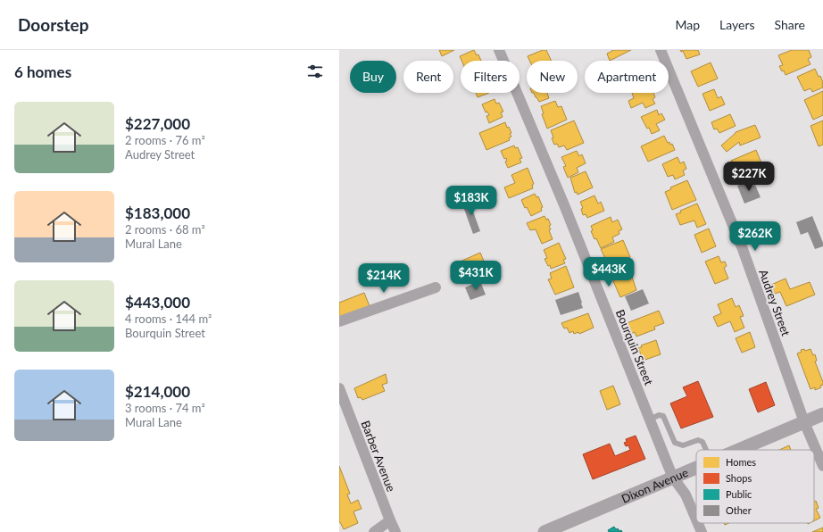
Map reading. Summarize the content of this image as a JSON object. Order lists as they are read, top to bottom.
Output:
{
  "streets": {
    "street": [
      "Audrey Street",
      "Bourquin Street",
      "Barber Avenue",
      "Dixon Avenue"
    ]
  },
  "crossings": [
    ["Audrey Street", "Dixon Avenue"],
    ["Bourquin Street", "Dixon Avenue"]
  ],
  "legend": [
    "Homes",
    "Shops",
    "Public",
    "Other"
  ],
  "page": {
    "header": "Doorstep",
    "nav": ["Map", "Layers", "Share"],
    "heading": "6 homes",
    "chip": [
      "Buy",
      "Rent",
      "Filters",
      "New",
      "Apartment"
    ],
    "list": [
      {
        "name": "$227,000",
        "note": "2 rooms · 76 m² · Audrey Street"
      },
      {
        "name": "$183,000",
        "note": "2 rooms · 68 m² · Mural Lane"
      },
      {
        "name": "$443,000",
        "note": "4 rooms · 144 m² · Bourquin Street"
      },
      {
        "name": "$214,000",
        "note": "3 rooms · 74 m² · Mural Lane"
      }
    ],
    "price": [
      "$227K",
      "$183K",
      "$262K",
      "$443K",
      "$431K",
      "$214K"
    ]
  }
}
